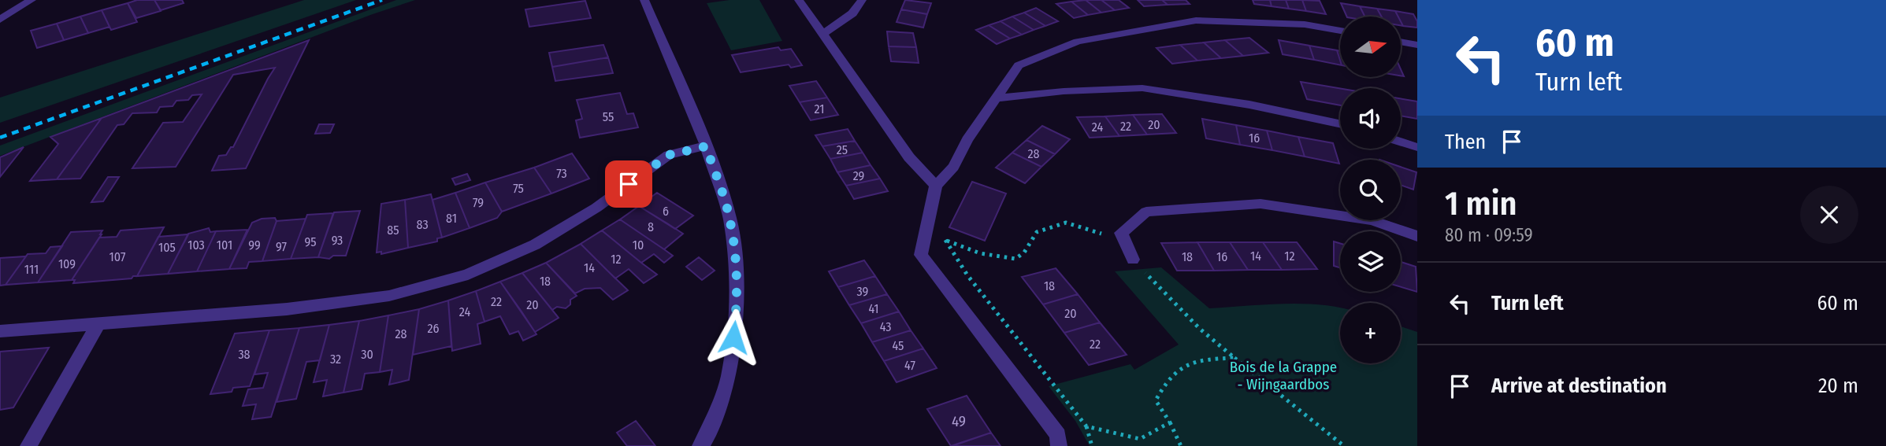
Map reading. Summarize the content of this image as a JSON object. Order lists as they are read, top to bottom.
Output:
{
  "parks": ["Bois de la Grappe - Wijngaardbos"],
  "house_numbers": [
    "21",
    "55",
    "20",
    "22",
    "24",
    "16",
    "25",
    "28",
    "73",
    "29",
    "75",
    "79",
    "6",
    "81",
    "83",
    "8",
    "85",
    "93",
    "95",
    "103",
    "101",
    "99",
    "10",
    "97",
    "105",
    "14",
    "12",
    "107",
    "18",
    "16",
    "12",
    "109",
    "14",
    "111",
    "18",
    "18",
    "39",
    "22",
    "20",
    "41",
    "24",
    "20",
    "43",
    "26",
    "28",
    "22",
    "45",
    "38",
    "30",
    "32",
    "47",
    "49"
  ],
  "north": "right",
  "page": {
    "turn": ["60 m", "Turn left"],
    "map_buttons": "+",
    "then": "Then",
    "heading": ["1 min", "80 m · 09:59"],
    "list": [
      {
        "name": "Turn left",
        "value": "60 m"
      },
      {
        "name": "Arrive at destination",
        "value": "20 m"
      }
    ]
  }
}
